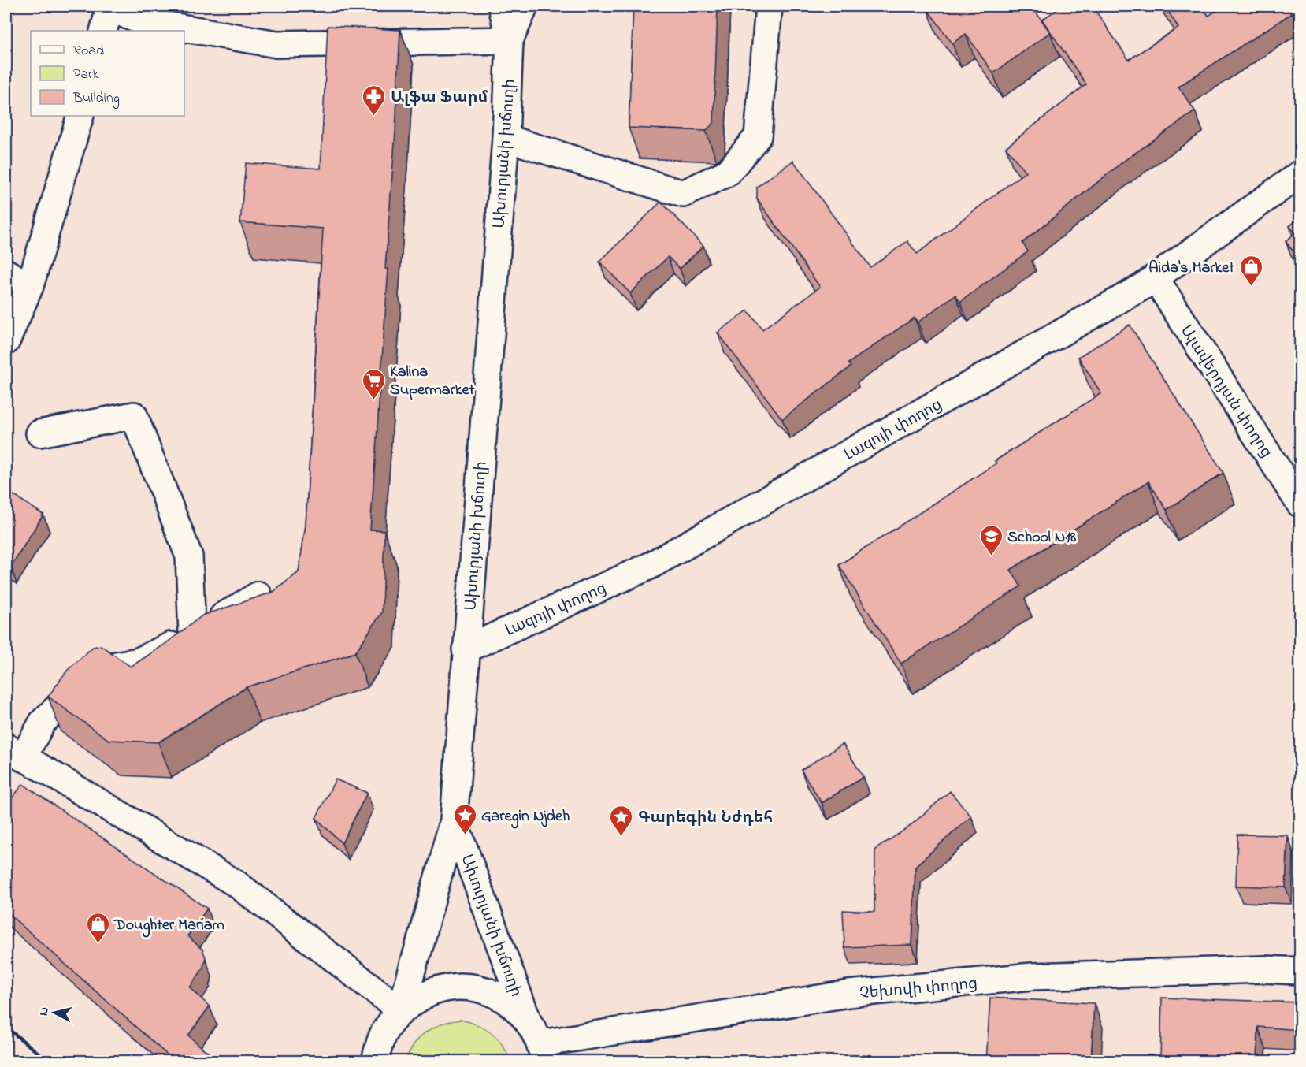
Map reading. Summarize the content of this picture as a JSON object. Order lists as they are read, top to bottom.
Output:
{
  "streets": {
    "main road": [
      "Ախուրյանի խճուղի",
      "Ալավերդյան փողոց",
      "Լազոյի փողոց",
      "Չեխովի փողոց"
    ]
  },
  "crossings": [
    ["Ախուրյանի խճուղի", "Լազոյի փողոց"],
    ["Ալավերդյան փողոց", "Լազոյի փողոց"]
  ],
  "places": {
    "pharmacy": ["Ալֆա Ֆարմ"],
    "shop": ["Aida's Market", "Doughter Mariam"],
    "supermarket": ["Kalina Supermarket"],
    "school or university": ["School N18"],
    "place": ["Garegin Njdeh", "Գարեգին Նժդեհ"]
  },
  "legend": ["Road", "Park", "Building"],
  "north": "left"
}
